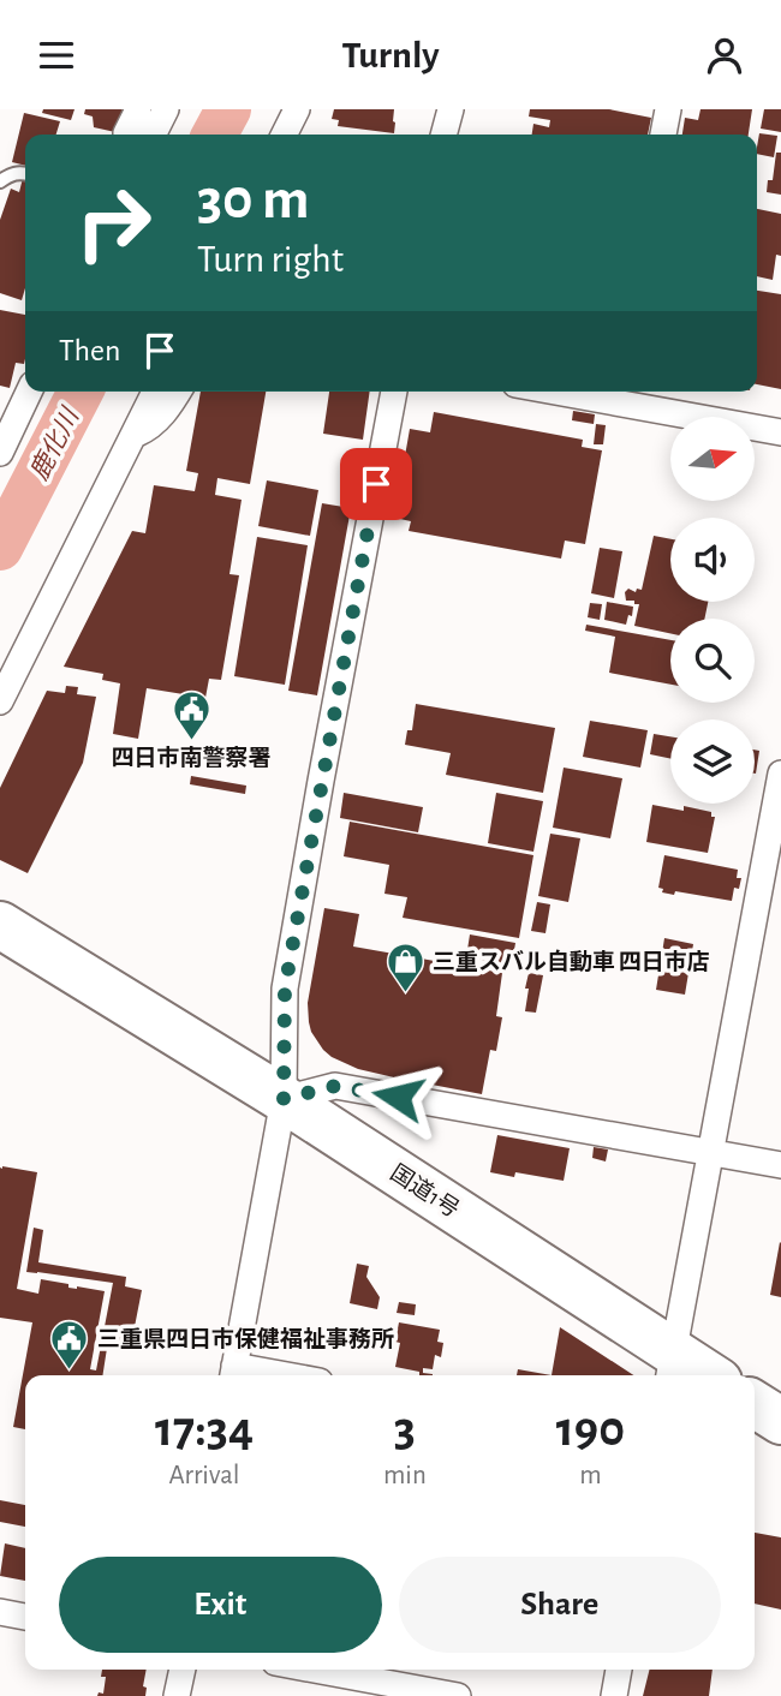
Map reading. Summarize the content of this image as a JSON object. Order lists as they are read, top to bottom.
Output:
{
  "streets": {
    "highway": ["国道1号"]
  },
  "water": ["鹿化川"],
  "places": {
    "public building": ["四日市南警察署", "三重県四日市保健福祉事務所"],
    "shop": ["三重スバル自動車 四日市店"]
  },
  "north": "right",
  "page": {
    "header": "Turnly",
    "turn": ["30 m", "Turn right"],
    "then": "Then",
    "eta": [
      "17:34",
      "Arrival",
      "3",
      "min",
      "190",
      "m"
    ],
    "buttons": ["Exit", "Share"]
  }
}
